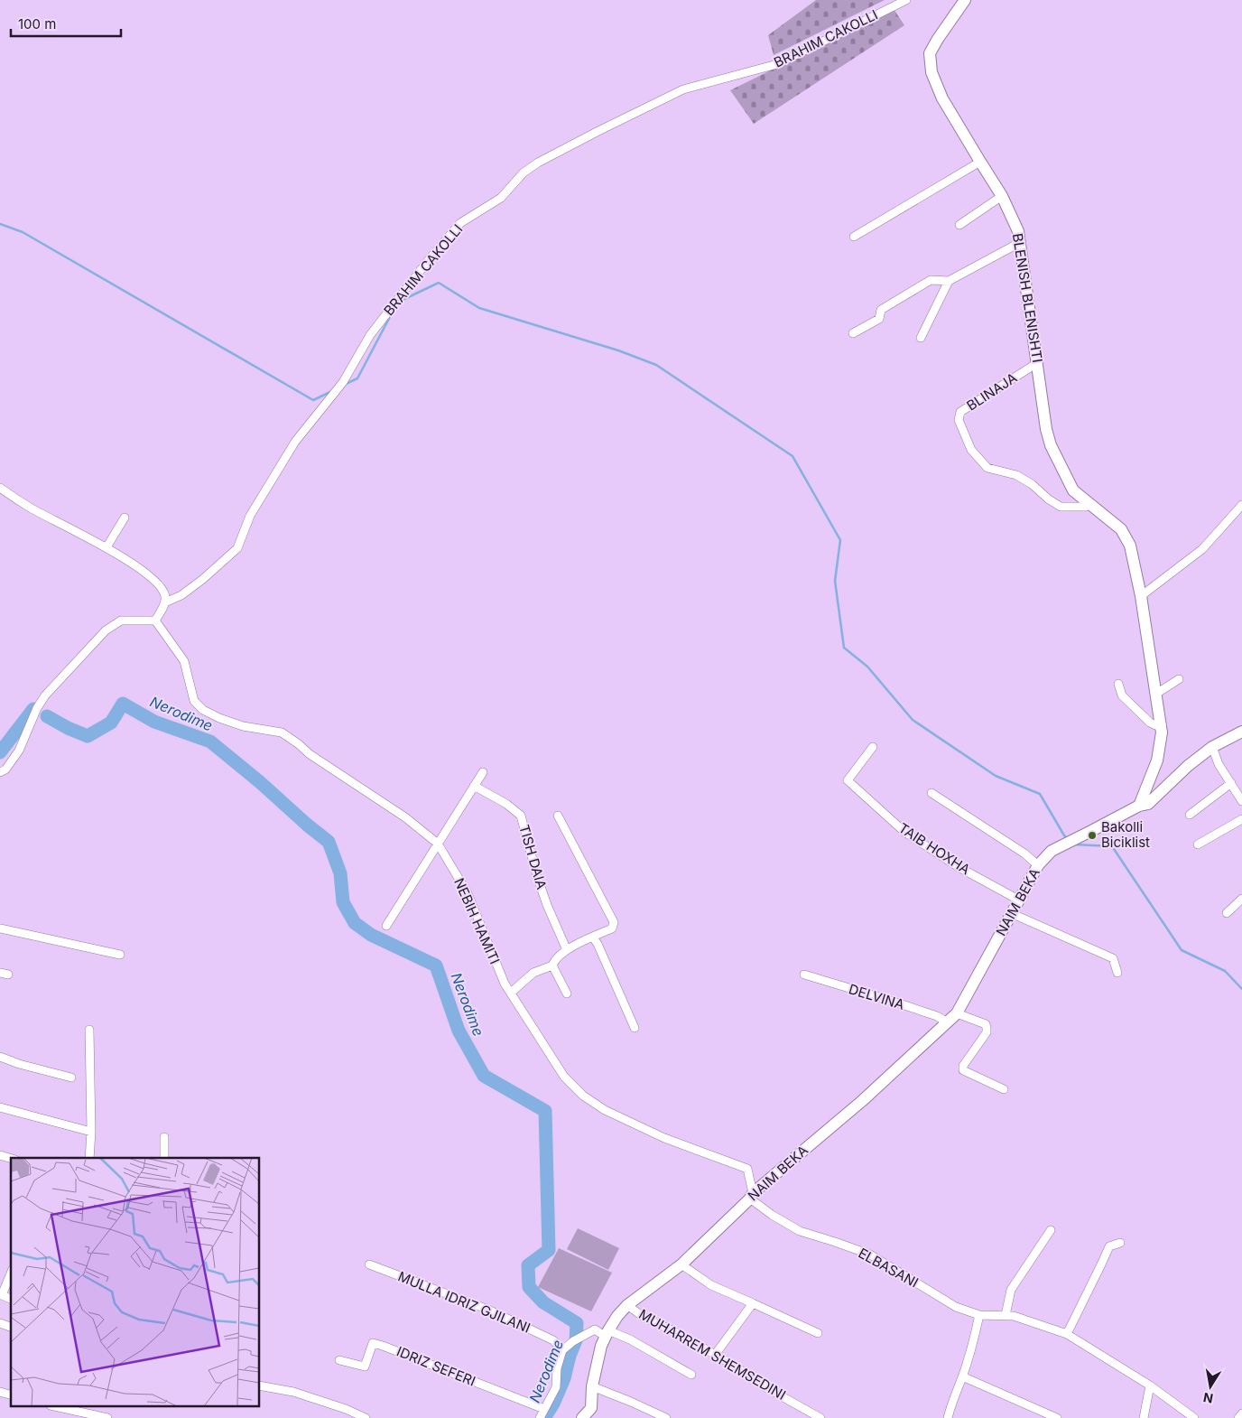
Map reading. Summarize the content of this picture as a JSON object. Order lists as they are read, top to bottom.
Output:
{
  "streets": {
    "street": [
      "BRAHIM CAKOLLI",
      "BLENISH BLENISHTI",
      "BLINAJA",
      "TAIB HOXHA",
      "TISH DAIA",
      "NAIM BEKA",
      "NEBIH HAMITI",
      "DELVINA",
      "ELBASANI",
      "MULLA IDRIZ GJILANI",
      "MUHARREM SHEMSEDINI",
      "IDRIZ SEFERI"
    ]
  },
  "crossings": [
    ["BLENISH BLENISHTI", "BLINAJA"],
    ["BLENISH BLENISHTI", "NAIM BEKA"],
    ["TAIB HOXHA", "NAIM BEKA"],
    ["NAIM BEKA", "NEBIH HAMITI"],
    ["NAIM BEKA", "DELVINA"],
    ["NAIM BEKA", "ELBASANI"],
    ["NAIM BEKA", "MUHARREM SHEMSEDINI"],
    ["NEBIH HAMITI", "ELBASANI"]
  ],
  "water": ["Nerodime"],
  "places": ["Bakolli Biciklist"],
  "scale_bar": "100 m",
  "north": "bottom"
}
